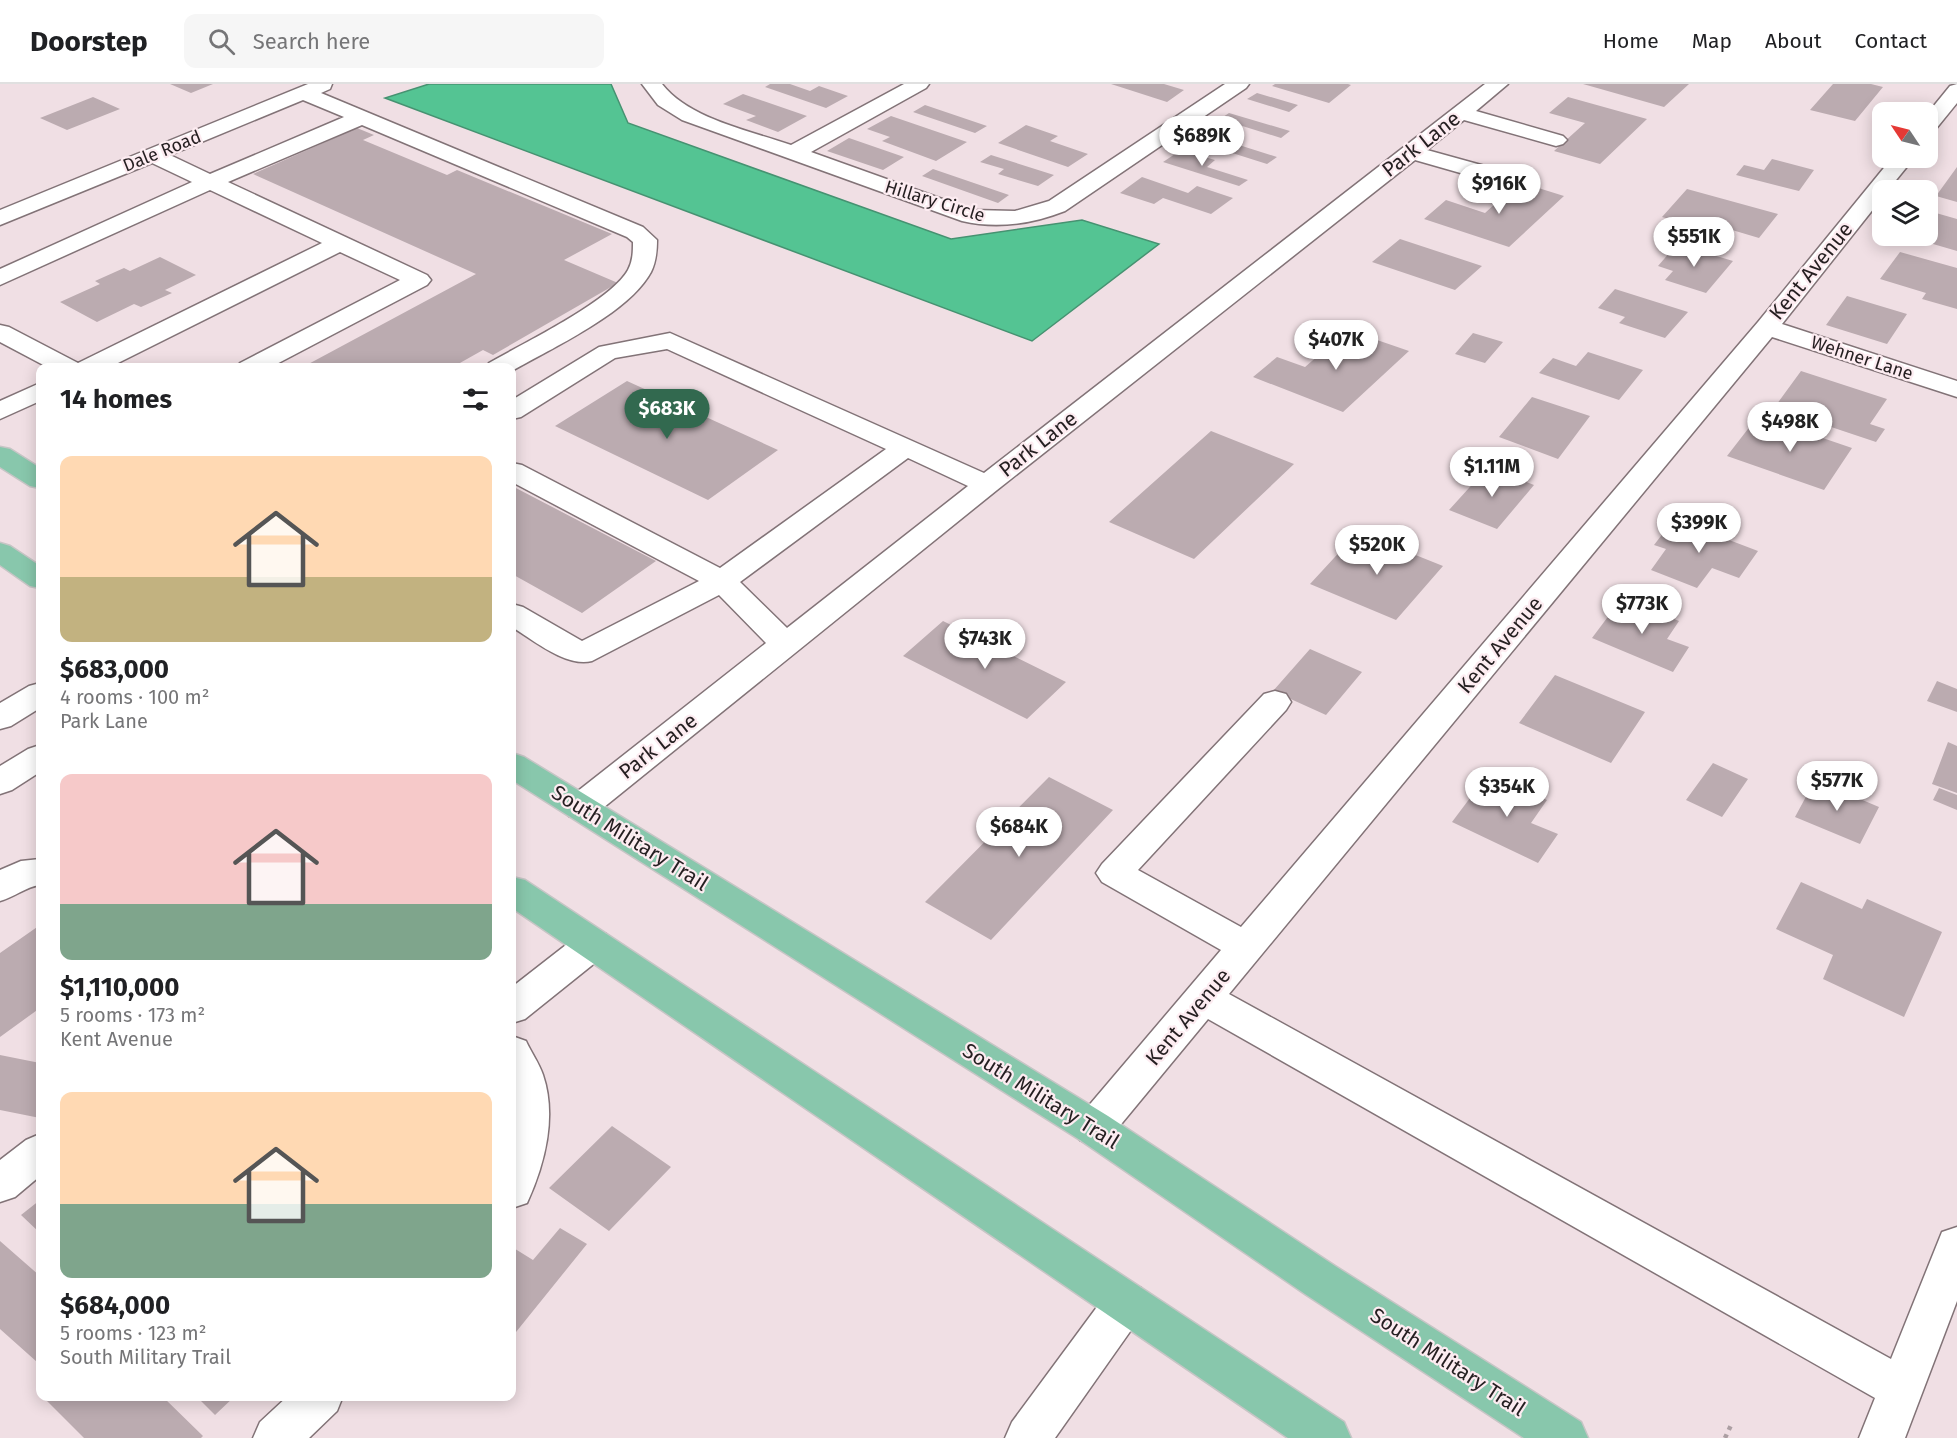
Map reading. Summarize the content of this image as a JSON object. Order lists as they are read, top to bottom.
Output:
{
  "streets": {
    "main road": ["South Military Trail"],
    "street": [
      "Park Lane",
      "Dale Road",
      "Hillary Circle",
      "Kent Avenue",
      "Wehner Lane"
    ]
  },
  "crossings": [
    ["Park Lane", "South Military Trail"],
    ["Kent Avenue", "Wehner Lane"],
    ["Kent Avenue", "South Military Trail"]
  ],
  "north": "top left",
  "page": {
    "header": "Doorstep",
    "search": "Search here",
    "nav": [
      "Home",
      "Map",
      "About",
      "Contact"
    ],
    "price": [
      "$689K",
      "$916K",
      "$551K",
      "$407K",
      "$683K",
      "$498K",
      "$1.11M",
      "$399K",
      "$520K",
      "$773K",
      "$743K",
      "$577K",
      "$354K",
      "$684K"
    ],
    "heading": "14 homes",
    "list": [
      {
        "name": "$683,000",
        "note": "4 rooms · 100 m² · Park Lane"
      },
      {
        "name": "$1,110,000",
        "note": "5 rooms · 173 m² · Kent Avenue"
      },
      {
        "name": "$684,000",
        "note": "5 rooms · 123 m² · South Military Trail"
      }
    ]
  }
}
